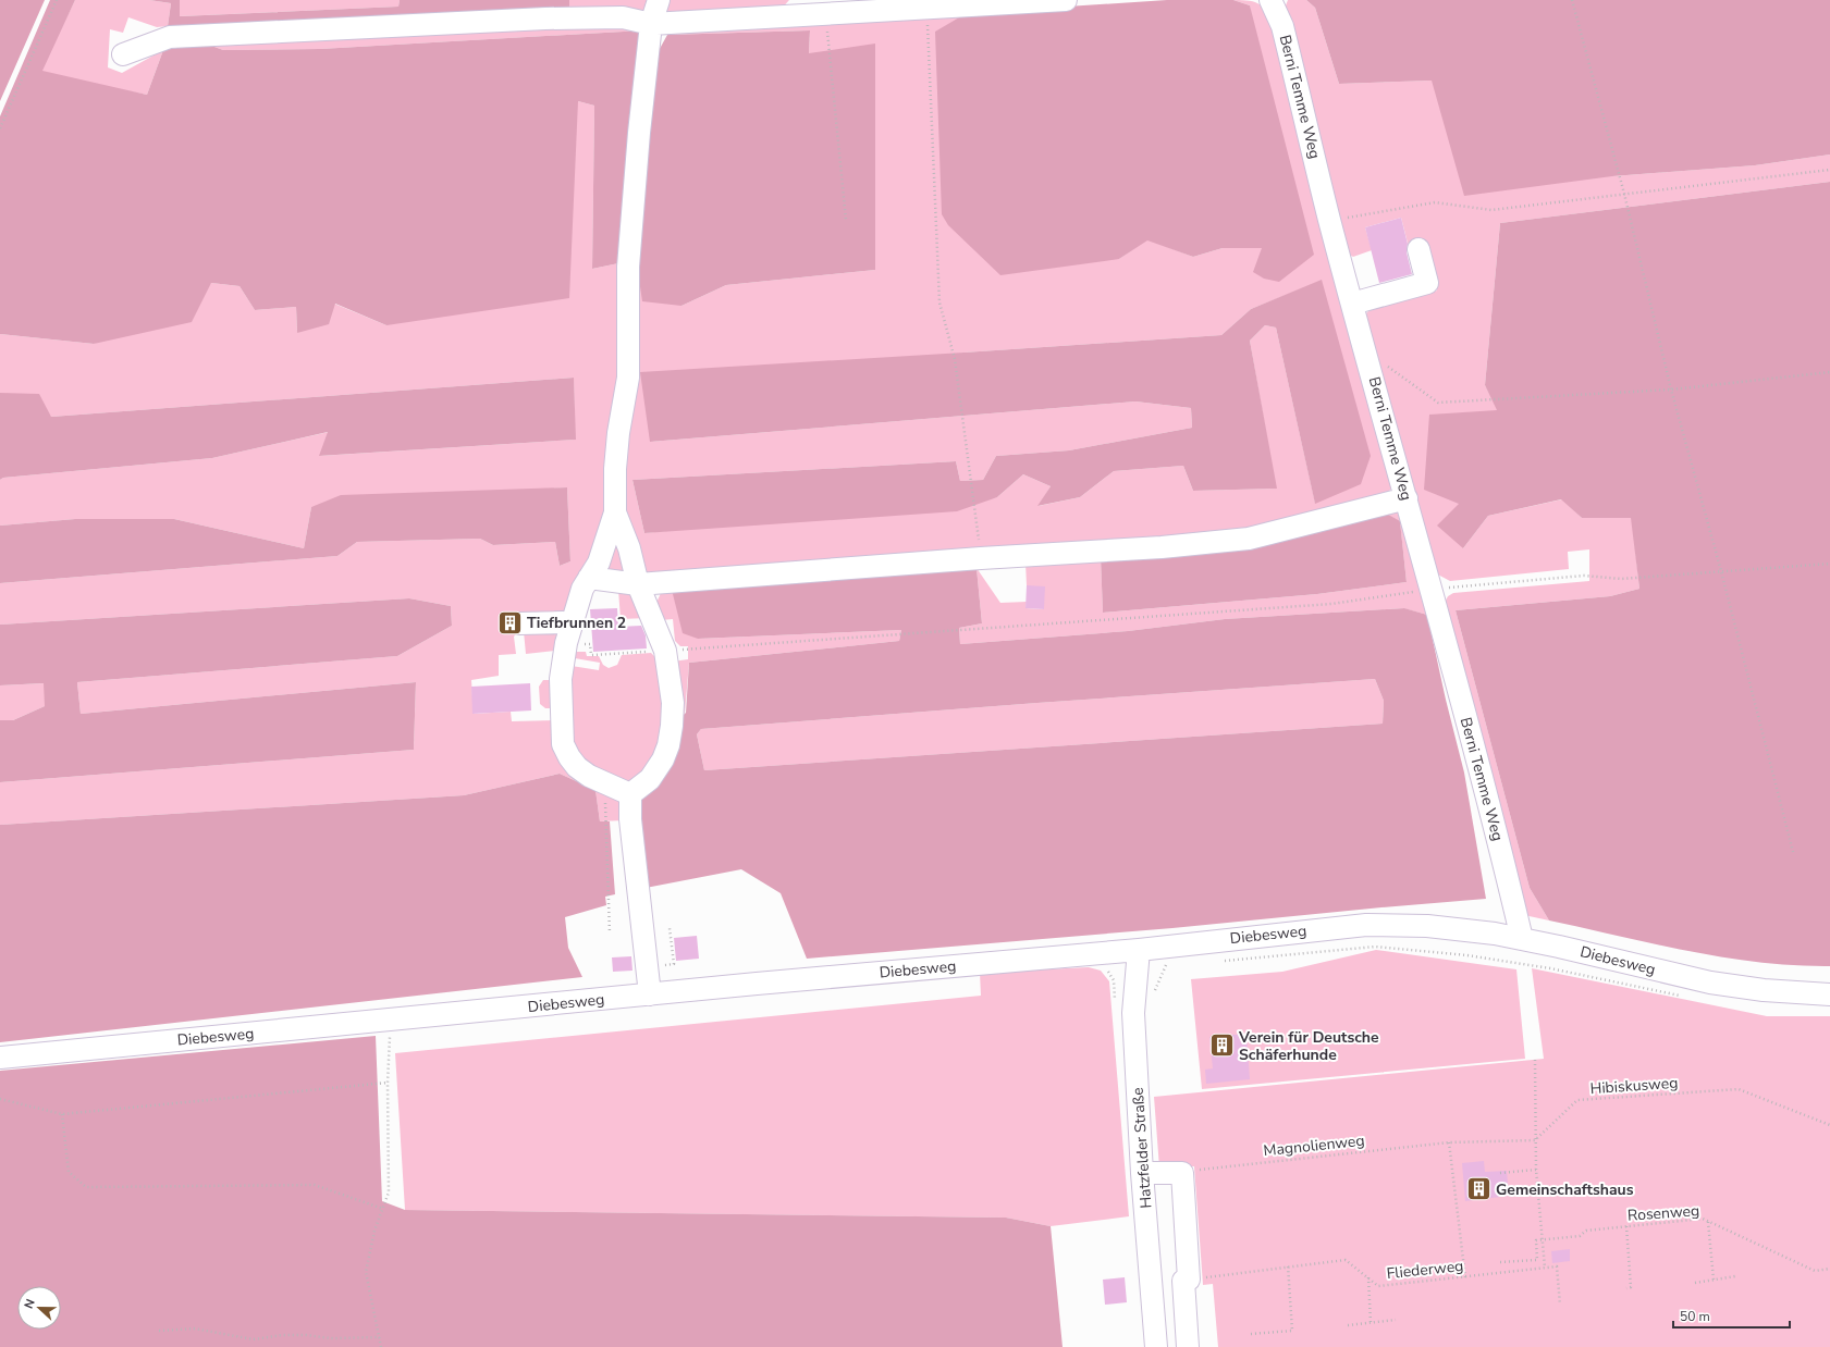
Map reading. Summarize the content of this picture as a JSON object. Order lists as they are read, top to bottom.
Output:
{
  "streets": {
    "street": ["Berni Temme Weg", "Diebesweg", "Hatzfelder Straße"],
    "path": [
      "Hibiskusweg",
      "Magnolienweg",
      "Rosenweg",
      "Fliederweg"
    ]
  },
  "crossings": [
    ["Berni Temme Weg", "Diebesweg"],
    ["Diebesweg", "Hatzfelder Straße"]
  ],
  "places": {
    "building": ["Tiefbrunnen 2", "Verein für Deutsche Schäferhunde", "Gemeinschaftshaus"]
  },
  "scale_bar": "50 m",
  "north": "left"
}
